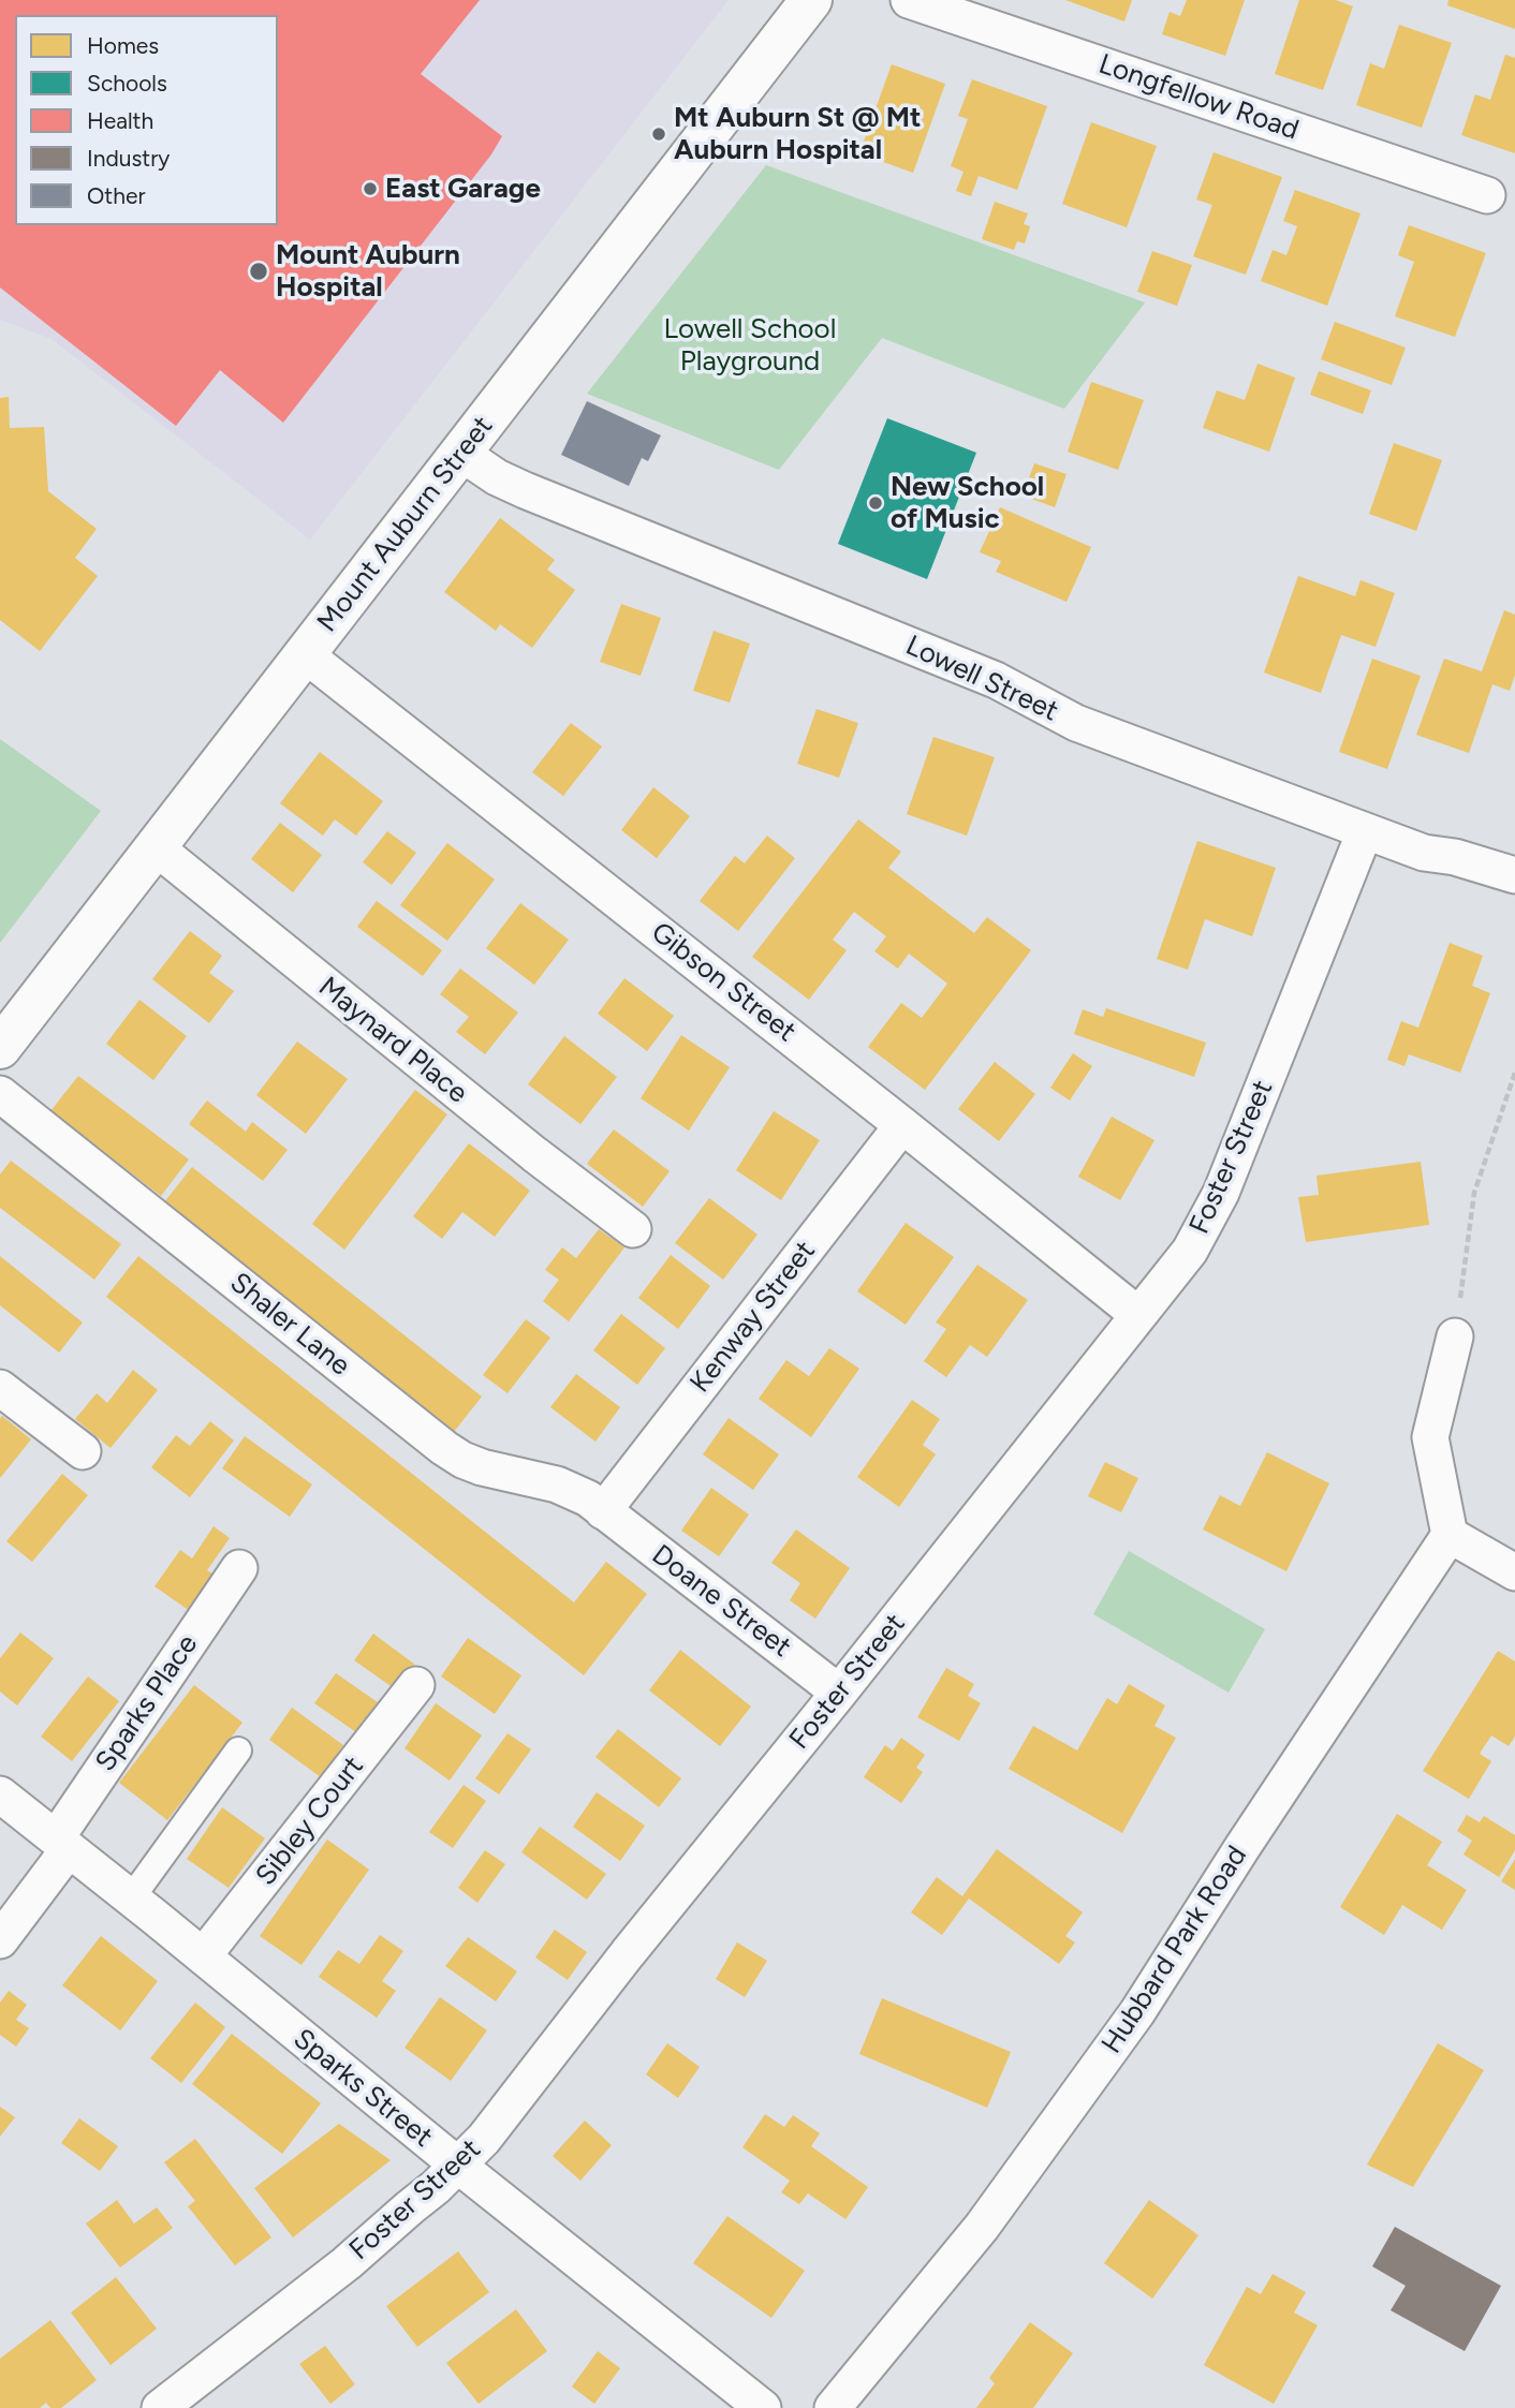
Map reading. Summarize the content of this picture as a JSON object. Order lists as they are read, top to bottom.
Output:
{
  "streets": {
    "main road": ["Mount Auburn Street"],
    "street": [
      "Longfellow Road",
      "Lowell Street",
      "Gibson Street",
      "Maynard Place",
      "Foster Street",
      "Kenway Street",
      "Shaler Lane",
      "Doane Street",
      "Sparks Place",
      "Sibley Court",
      "Hubbard Park Road",
      "Sparks Street"
    ]
  },
  "crossings": [
    ["Mount Auburn Street", "Lowell Street"],
    ["Mount Auburn Street", "Gibson Street"],
    ["Mount Auburn Street", "Maynard Place"],
    ["Lowell Street", "Foster Street"],
    ["Gibson Street", "Foster Street"],
    ["Gibson Street", "Kenway Street"],
    ["Foster Street", "Doane Street"],
    ["Foster Street", "Sparks Street"],
    ["Kenway Street", "Shaler Lane"],
    ["Kenway Street", "Doane Street"],
    ["Shaler Lane", "Doane Street"],
    ["Sparks Place", "Sparks Street"],
    ["Sibley Court", "Sparks Street"]
  ],
  "parks": ["Lowell School Playground"],
  "places": [
    "Mt Auburn St @ Mt Auburn Hospital",
    "East Garage",
    "Mount Auburn Hospital",
    "New School of Music"
  ],
  "legend": [
    "Homes",
    "Schools",
    "Health",
    "Industry",
    "Other"
  ]
}
